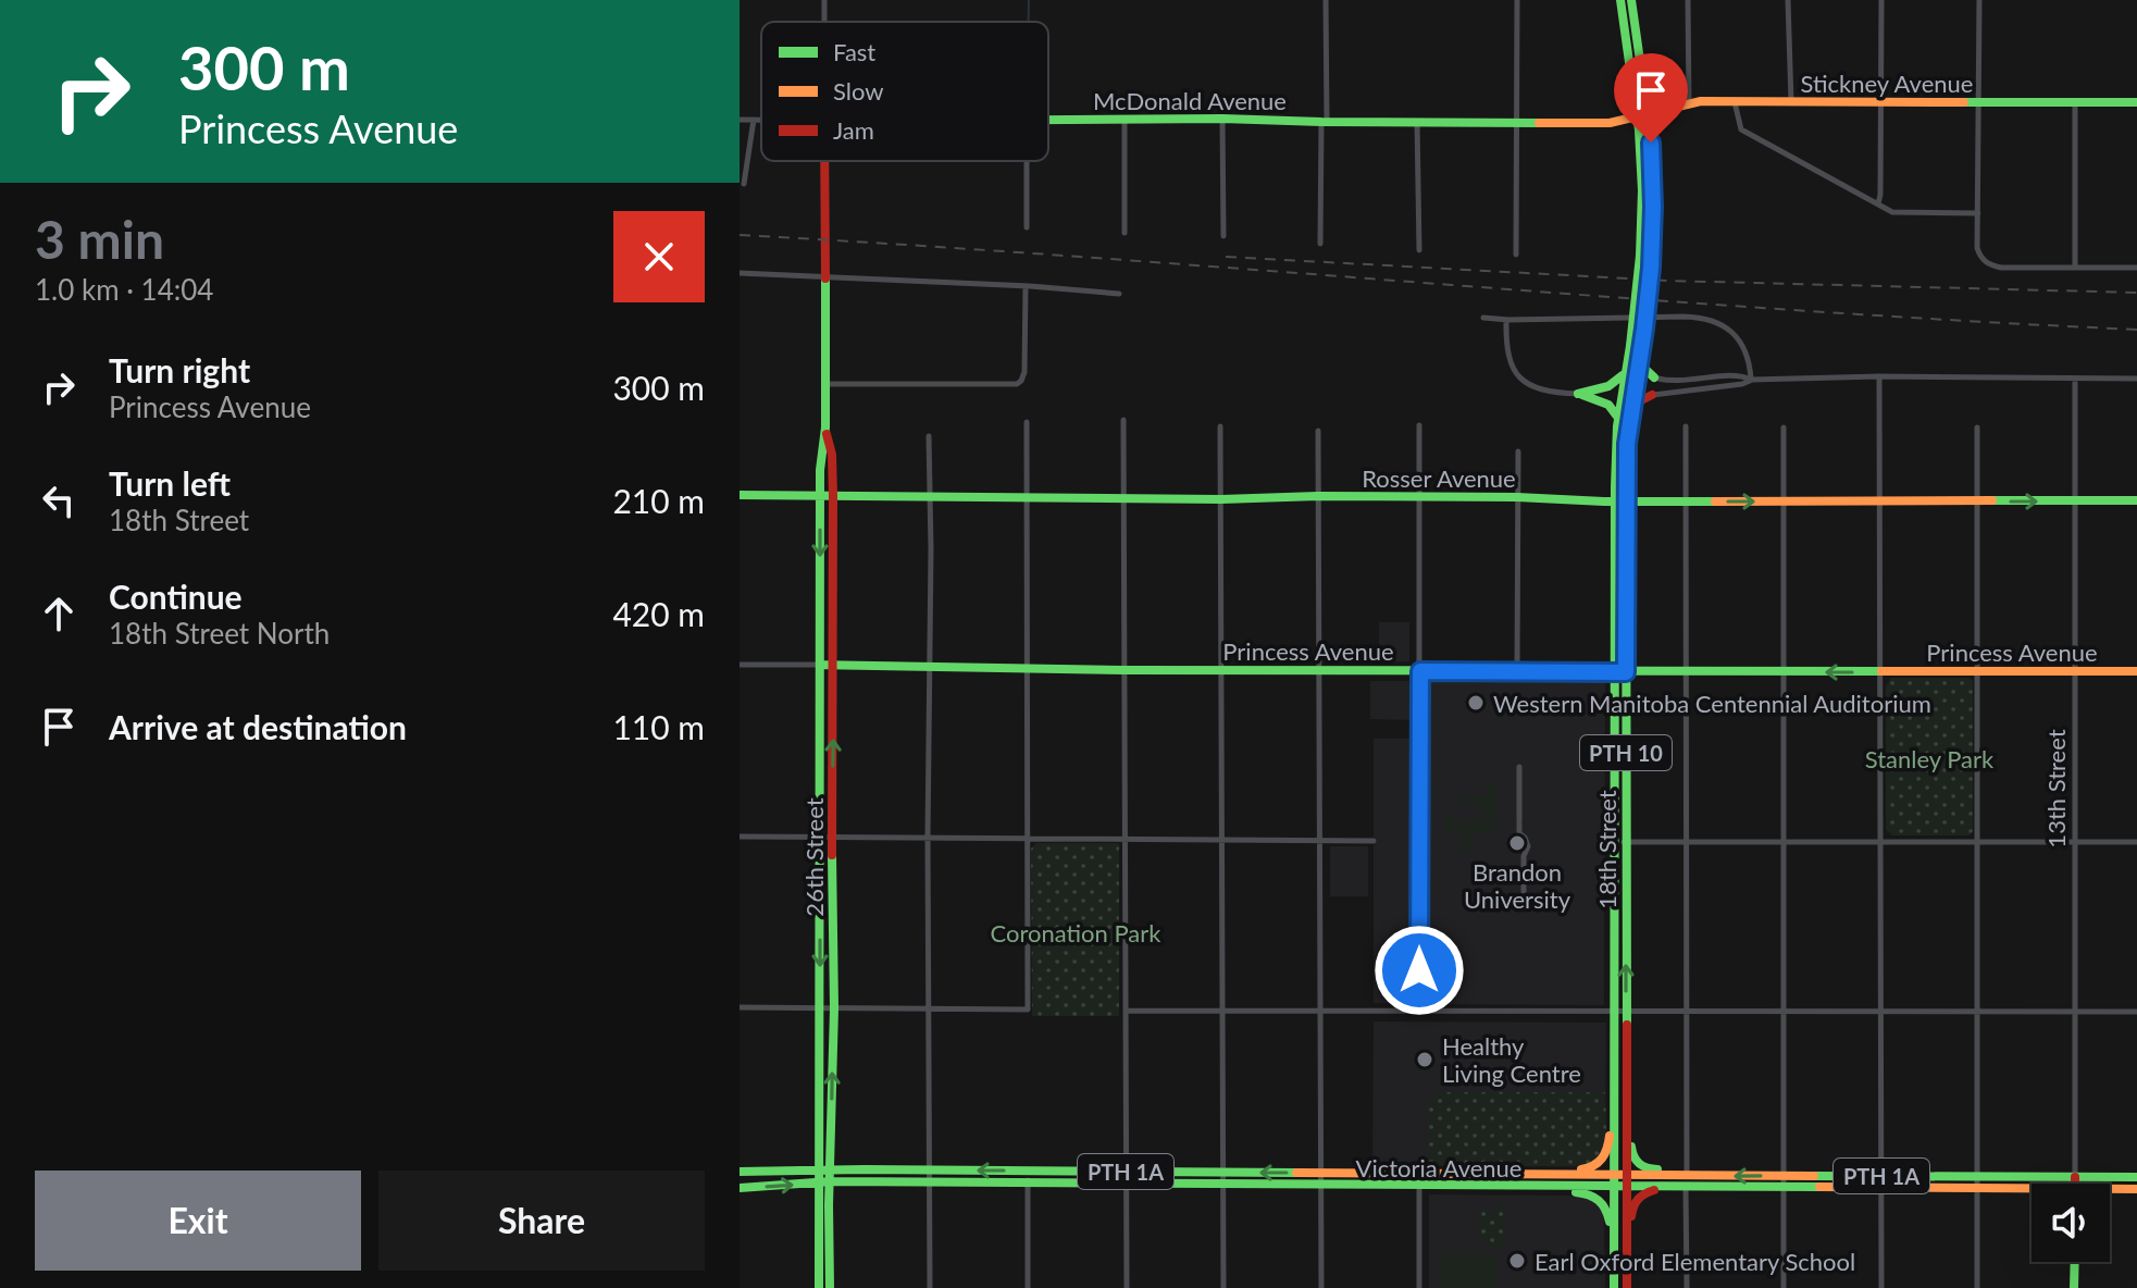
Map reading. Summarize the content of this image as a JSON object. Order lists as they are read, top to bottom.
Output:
{
  "streets": {
    "main road": [
      "Stickney Avenue",
      "McDonald Avenue",
      "Rosser Avenue",
      "Princess Avenue",
      "PTH 10",
      "13th Street",
      "18th Street",
      "26th Street",
      "Victoria Avenue",
      "PTH 1A"
    ]
  },
  "crossings": [
    ["Stickney Avenue", "McDonald Avenue"],
    ["Stickney Avenue", "PTH 10"],
    ["Stickney Avenue", "18th Street"],
    ["McDonald Avenue", "PTH 10"],
    ["McDonald Avenue", "18th Street"],
    ["Rosser Avenue", "13th Street"],
    ["Rosser Avenue", "18th Street"],
    ["Rosser Avenue", "26th Street"],
    ["Princess Avenue", "13th Street"],
    ["Princess Avenue", "18th Street"],
    ["Princess Avenue", "26th Street"],
    ["PTH 10", "18th Street"],
    ["13th Street", "PTH 1A"],
    ["18th Street", "Victoria Avenue"],
    ["26th Street", "Victoria Avenue"],
    ["Victoria Avenue", "PTH 1A"]
  ],
  "parks": ["Stanley Park", "Coronation Park"],
  "places": [
    "Western Manitoba Centennial Auditorium",
    "Brandon University",
    "Healthy Living Centre",
    "Earl Oxford Elementary School"
  ],
  "legend": ["Fast", "Slow", "Jam"],
  "page": {
    "turn": ["300 m", "Princess Avenue"],
    "heading": ["3 min", "1.0 km · 14:04"],
    "list": [
      {
        "name": "Turn right",
        "note": "Princess Avenue",
        "value": "300 m"
      },
      {
        "name": "Turn left",
        "note": "18th Street",
        "value": "210 m"
      },
      {
        "name": "Continue",
        "note": "18th Street North",
        "value": "420 m"
      },
      {
        "name": "Arrive at destination",
        "value": "110 m"
      }
    ],
    "buttons": ["Exit", "Share"]
  }
}
